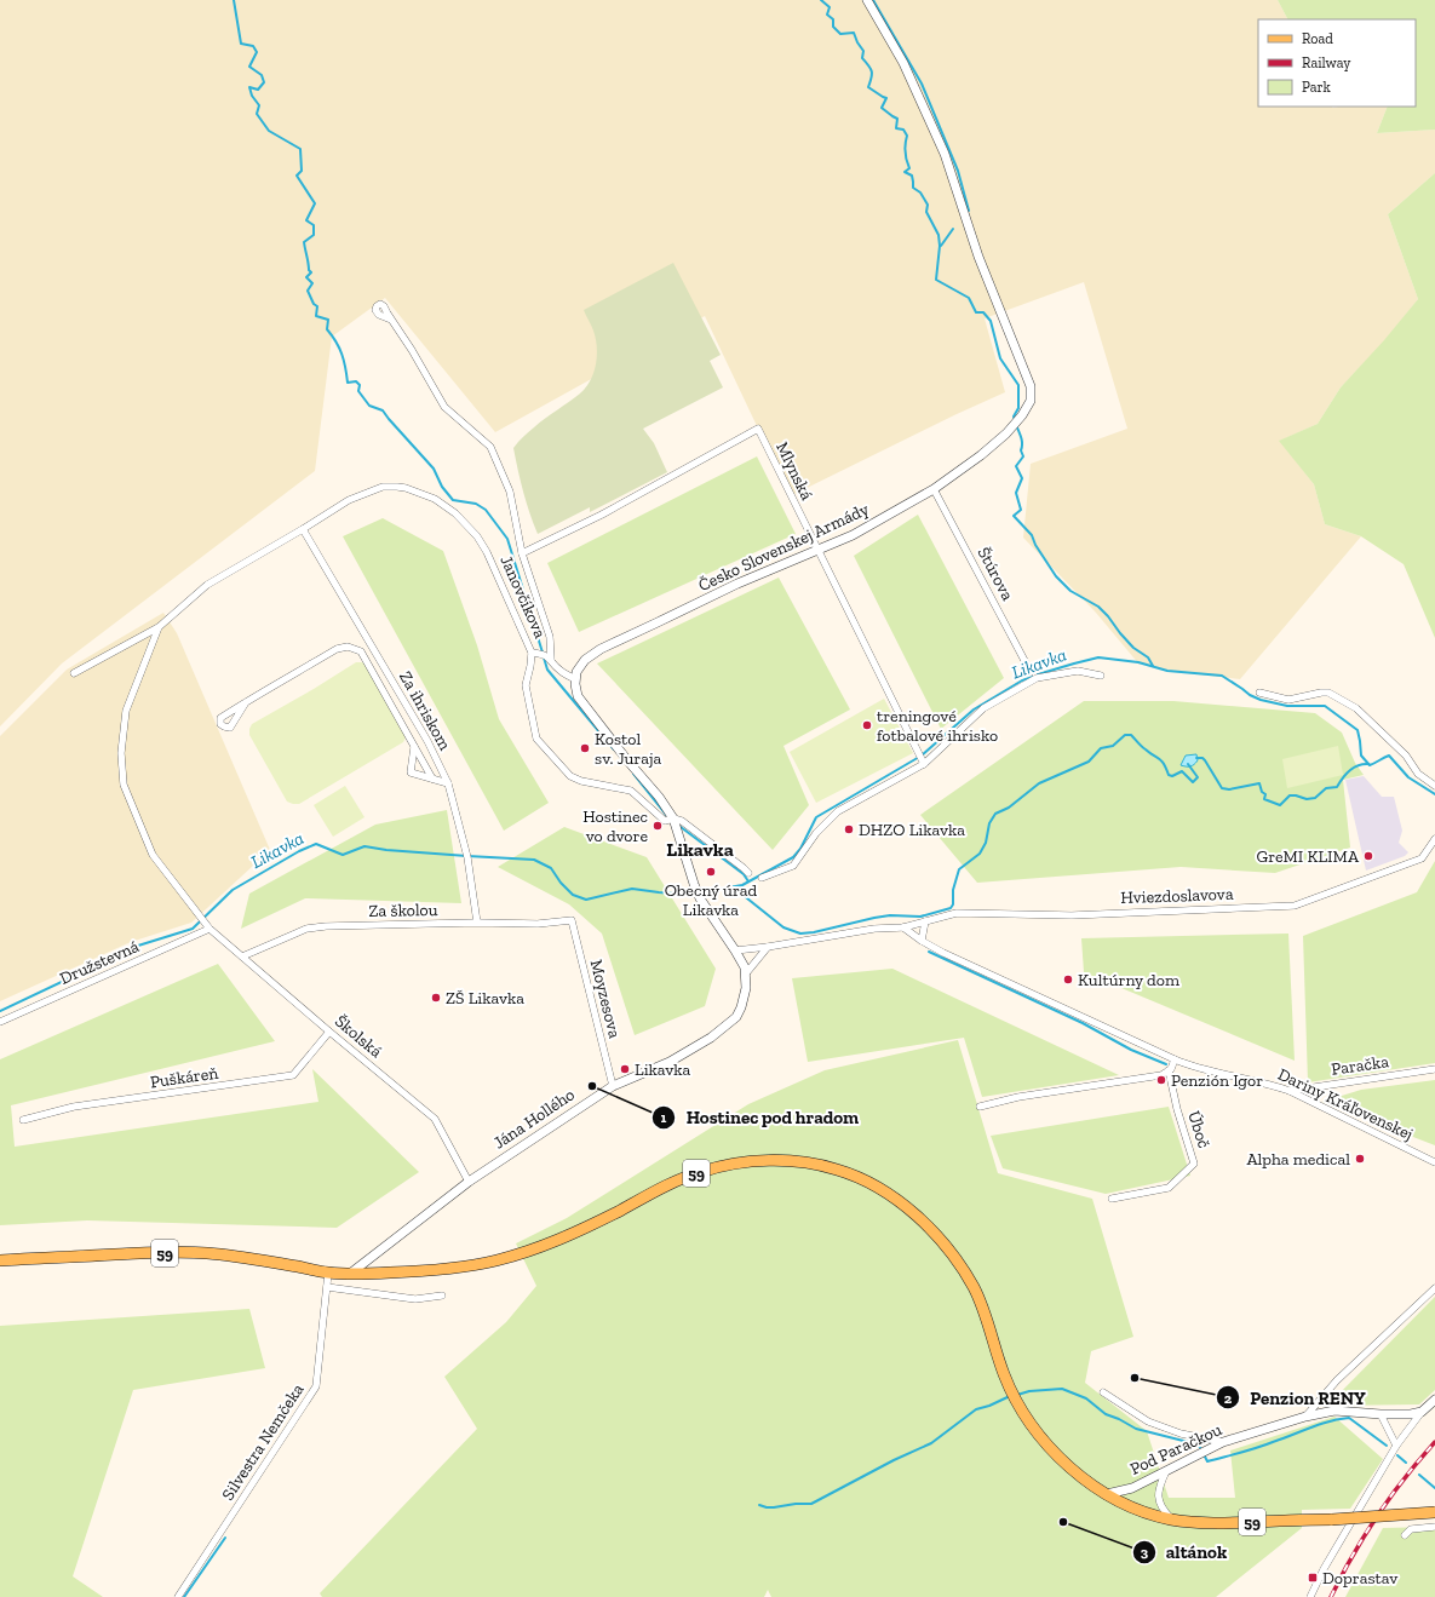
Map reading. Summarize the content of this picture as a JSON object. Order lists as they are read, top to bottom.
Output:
{
  "streets": {
    "main road": ["59"],
    "street": [
      "Mlynská",
      "Česko Slovenskej Armády",
      "Štúrova",
      "Janovčíkova",
      "Za ihriskom",
      "Hviezdoslavova",
      "Za školou",
      "Družstevná",
      "Moyzesova",
      "Školská",
      "Paračka",
      "Puškáreň",
      "Dariny Kráľovenskej",
      "Jána Hollého",
      "Úboč",
      "Silvestra Nemčeka",
      "Pod Paračkou"
    ]
  },
  "crossings": [
    ["Mlynská", "Česko Slovenskej Armády"],
    ["Česko Slovenskej Armády", "Štúrova"],
    ["Česko Slovenskej Armády", "Janovčíkova"],
    ["Janovčíkova", "Za ihriskom"],
    ["Janovčíkova", "Školská"],
    ["Za ihriskom", "Za školou"],
    ["Hviezdoslavova", "Dariny Kráľovenskej"],
    ["Za školou", "Moyzesova"],
    ["Za školou", "Školská"],
    ["Družstevná", "Školská"],
    ["Moyzesova", "Jána Hollého"],
    ["Školská", "Puškáreň"],
    ["Školská", "Jána Hollého"],
    ["Paračka", "Dariny Kráľovenskej"],
    ["Jána Hollého", "59"],
    ["59", "Silvestra Nemčeka"],
    ["59", "Pod Paračkou"]
  ],
  "districts": ["Likavka"],
  "water": ["Likavka"],
  "places": {
    "other": [
      "treningové fotbalové ihrisko",
      "Kostol sv. Juraja",
      "Hostinec vo dvore",
      "DHZO Likavka",
      "GreMI KLIMA",
      "Obecný úrad Likavka",
      "Kultúrny dom",
      "ZŠ Likavka",
      "Likavka",
      "Penzión Igor",
      "Hostinec pod hradom",
      "Alpha medical",
      "Penzion RENY",
      "altánok"
    ],
    "transit": ["Doprastav"]
  },
  "legend": ["Road", "Railway", "Park"]
}
